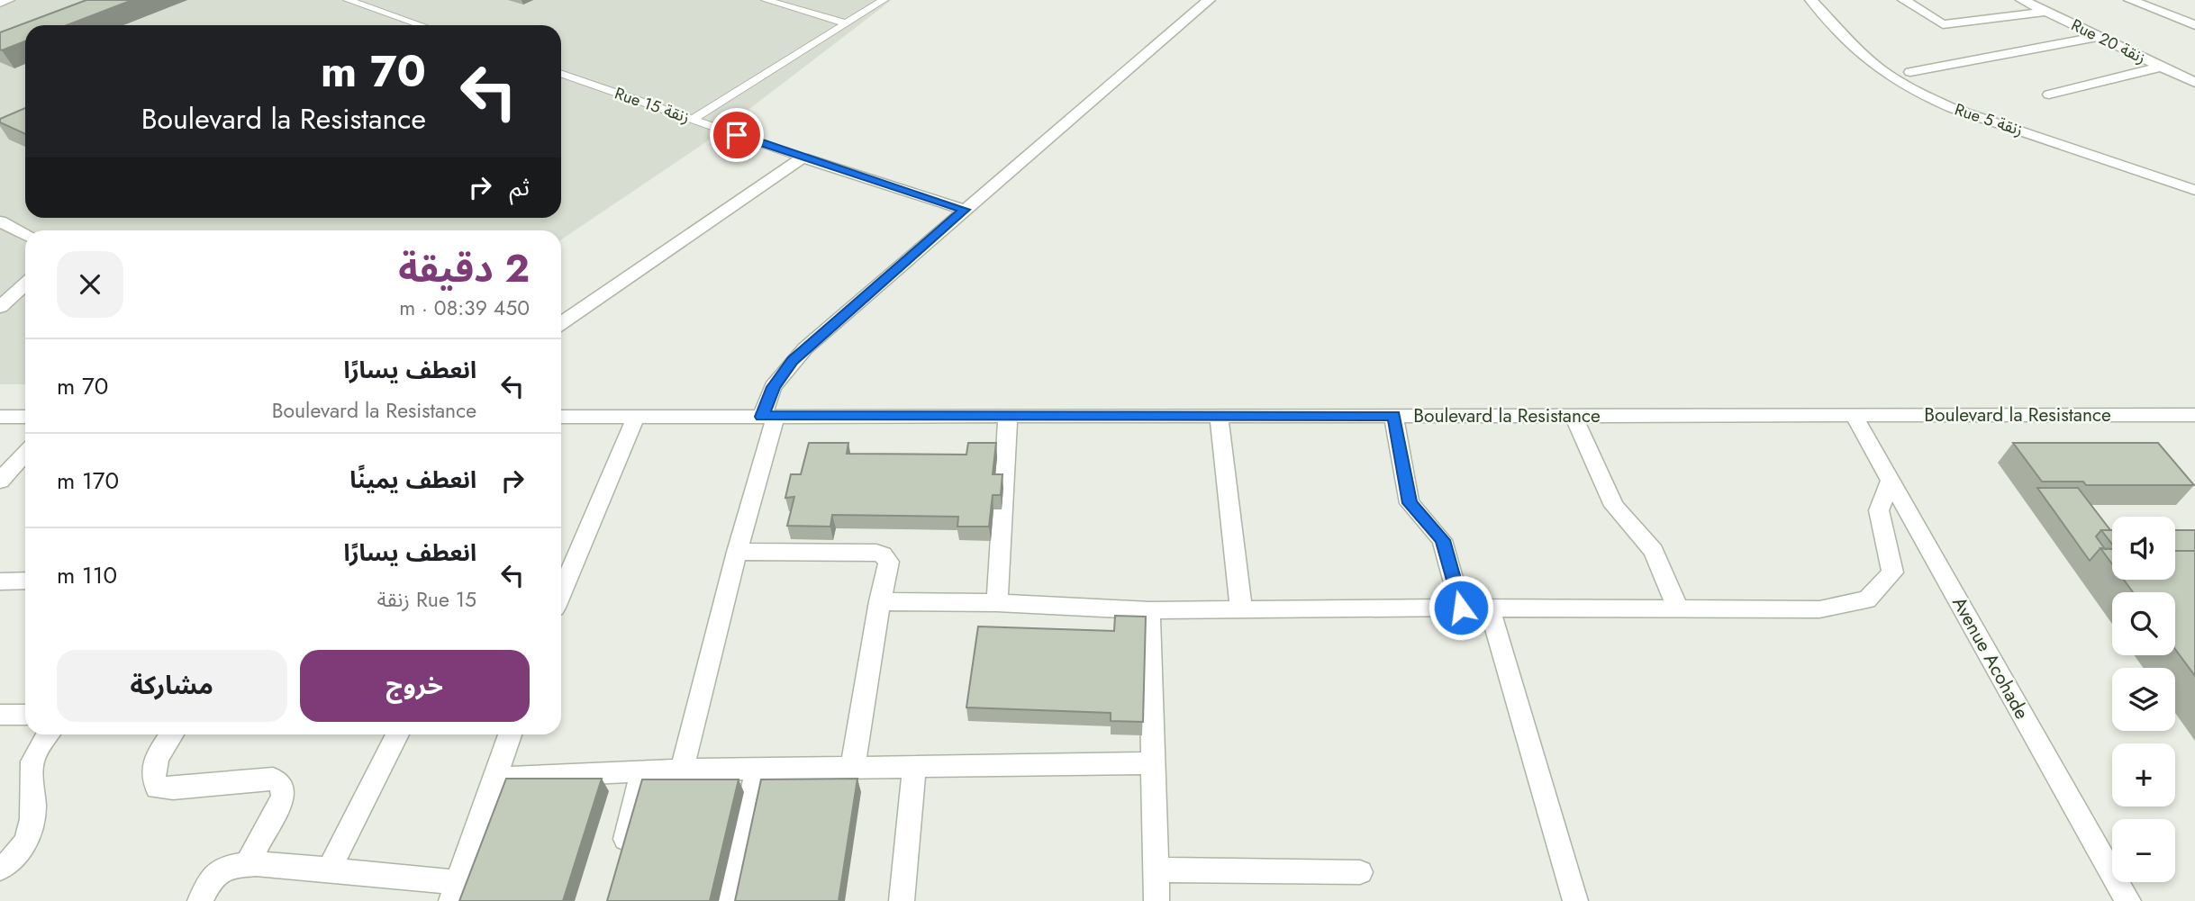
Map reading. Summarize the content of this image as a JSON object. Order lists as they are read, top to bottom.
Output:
{
  "streets": {
    "street": [
      "Rue 20 زنقة",
      "Rue 15 زنقة",
      "Rue 5 زنقة",
      "Boulevard la Resistance",
      "Avenue Acohade"
    ]
  },
  "crossings": [
    ["Boulevard la Resistance", "Avenue Acohade"]
  ],
  "page": {
    "turn": ["70 m", "Boulevard la Resistance"],
    "then": "ثم",
    "heading": ["2 دقيقة", "450 m · 08:39"],
    "list": [
      {
        "name": "انعطف يسارًا",
        "note": "Boulevard la Resistance",
        "value": "70 m"
      },
      {
        "name": "انعطف يمينًا",
        "value": "170 m"
      },
      {
        "name": "انعطف يسارًا",
        "note": "Rue 15 زنقة",
        "value": "110 m"
      }
    ],
    "map_buttons": ["+", "−"],
    "buttons": ["خروج", "مشاركة"]
  }
}
